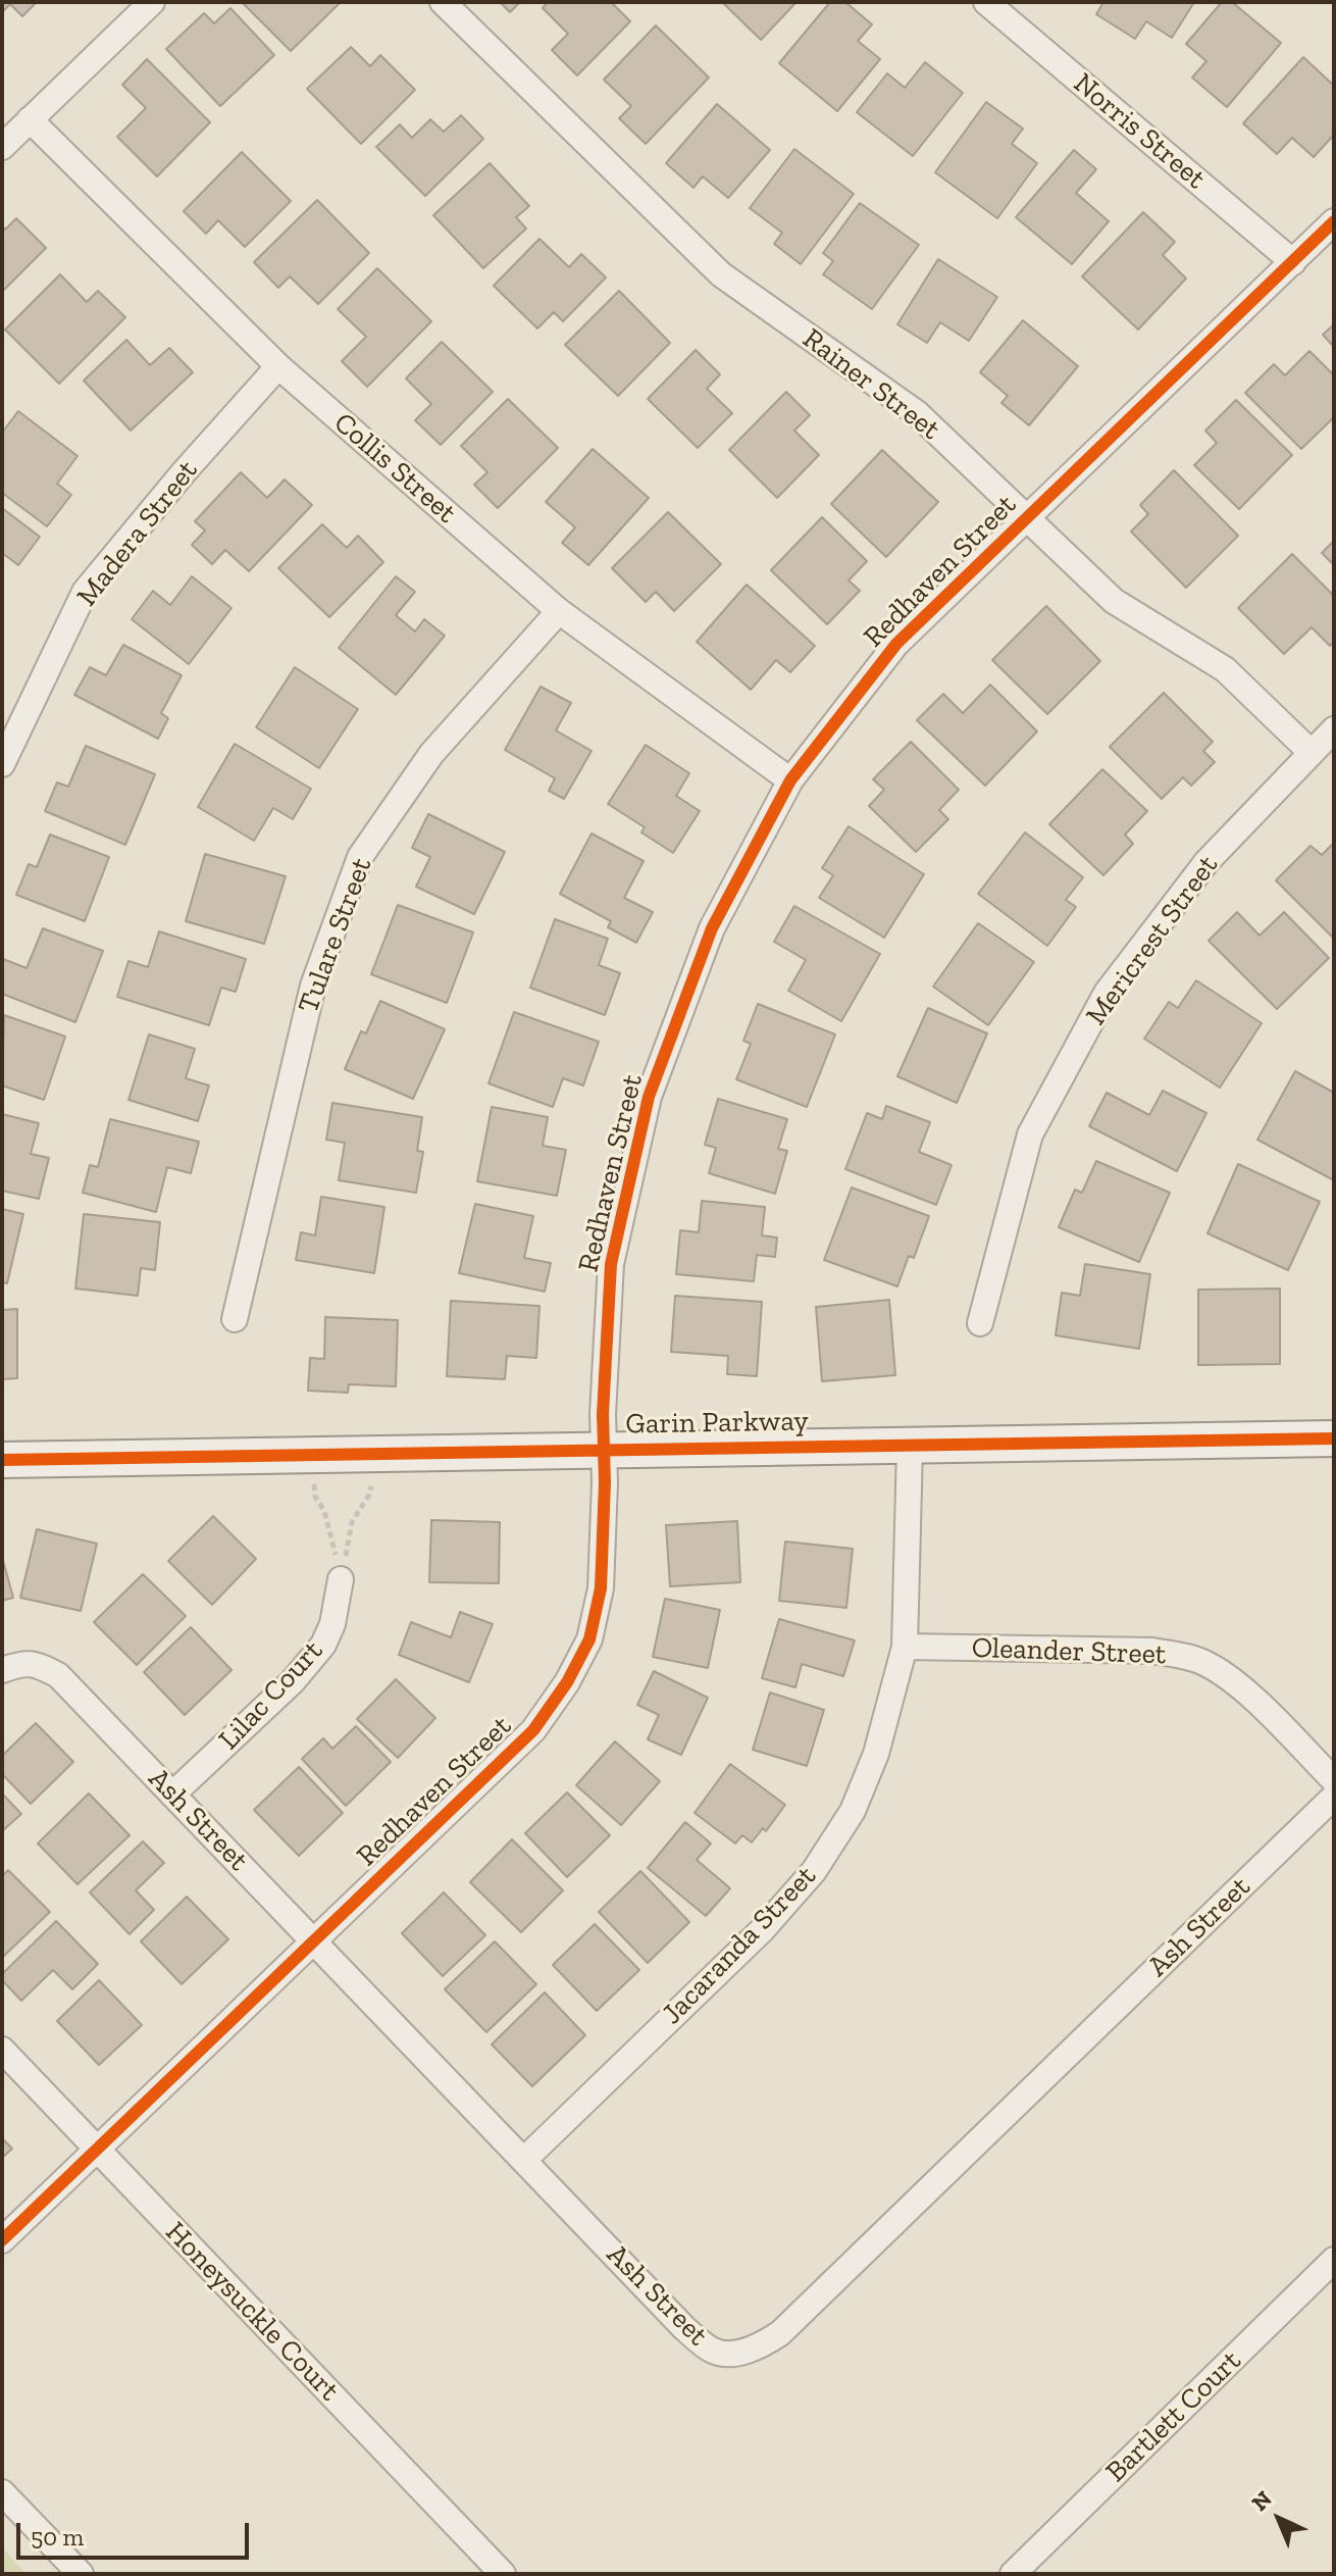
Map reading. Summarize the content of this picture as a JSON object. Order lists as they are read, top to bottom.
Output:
{
  "streets": {
    "street": [
      "Norris Street",
      "Rainer Street",
      "Collis Street",
      "Madera Street",
      "Redhaven Street",
      "Tulare Street",
      "Mericrest Street",
      "Garin Parkway",
      "Oleander Street",
      "Lilac Court",
      "Ash Street",
      "Jacaranda Street",
      "Honeysuckle Court",
      "Bartlett Court"
    ]
  },
  "crossings": [
    ["Norris Street", "Redhaven Street"],
    ["Rainer Street", "Redhaven Street"],
    ["Rainer Street", "Mericrest Street"],
    ["Collis Street", "Madera Street"],
    ["Collis Street", "Redhaven Street"],
    ["Collis Street", "Tulare Street"],
    ["Redhaven Street", "Garin Parkway"],
    ["Redhaven Street", "Ash Street"],
    ["Redhaven Street", "Honeysuckle Court"],
    ["Garin Parkway", "Jacaranda Street"],
    ["Oleander Street", "Jacaranda Street"],
    ["Lilac Court", "Ash Street"],
    ["Ash Street", "Jacaranda Street"]
  ],
  "scale_bar": "50 m",
  "north": "top left"
}
